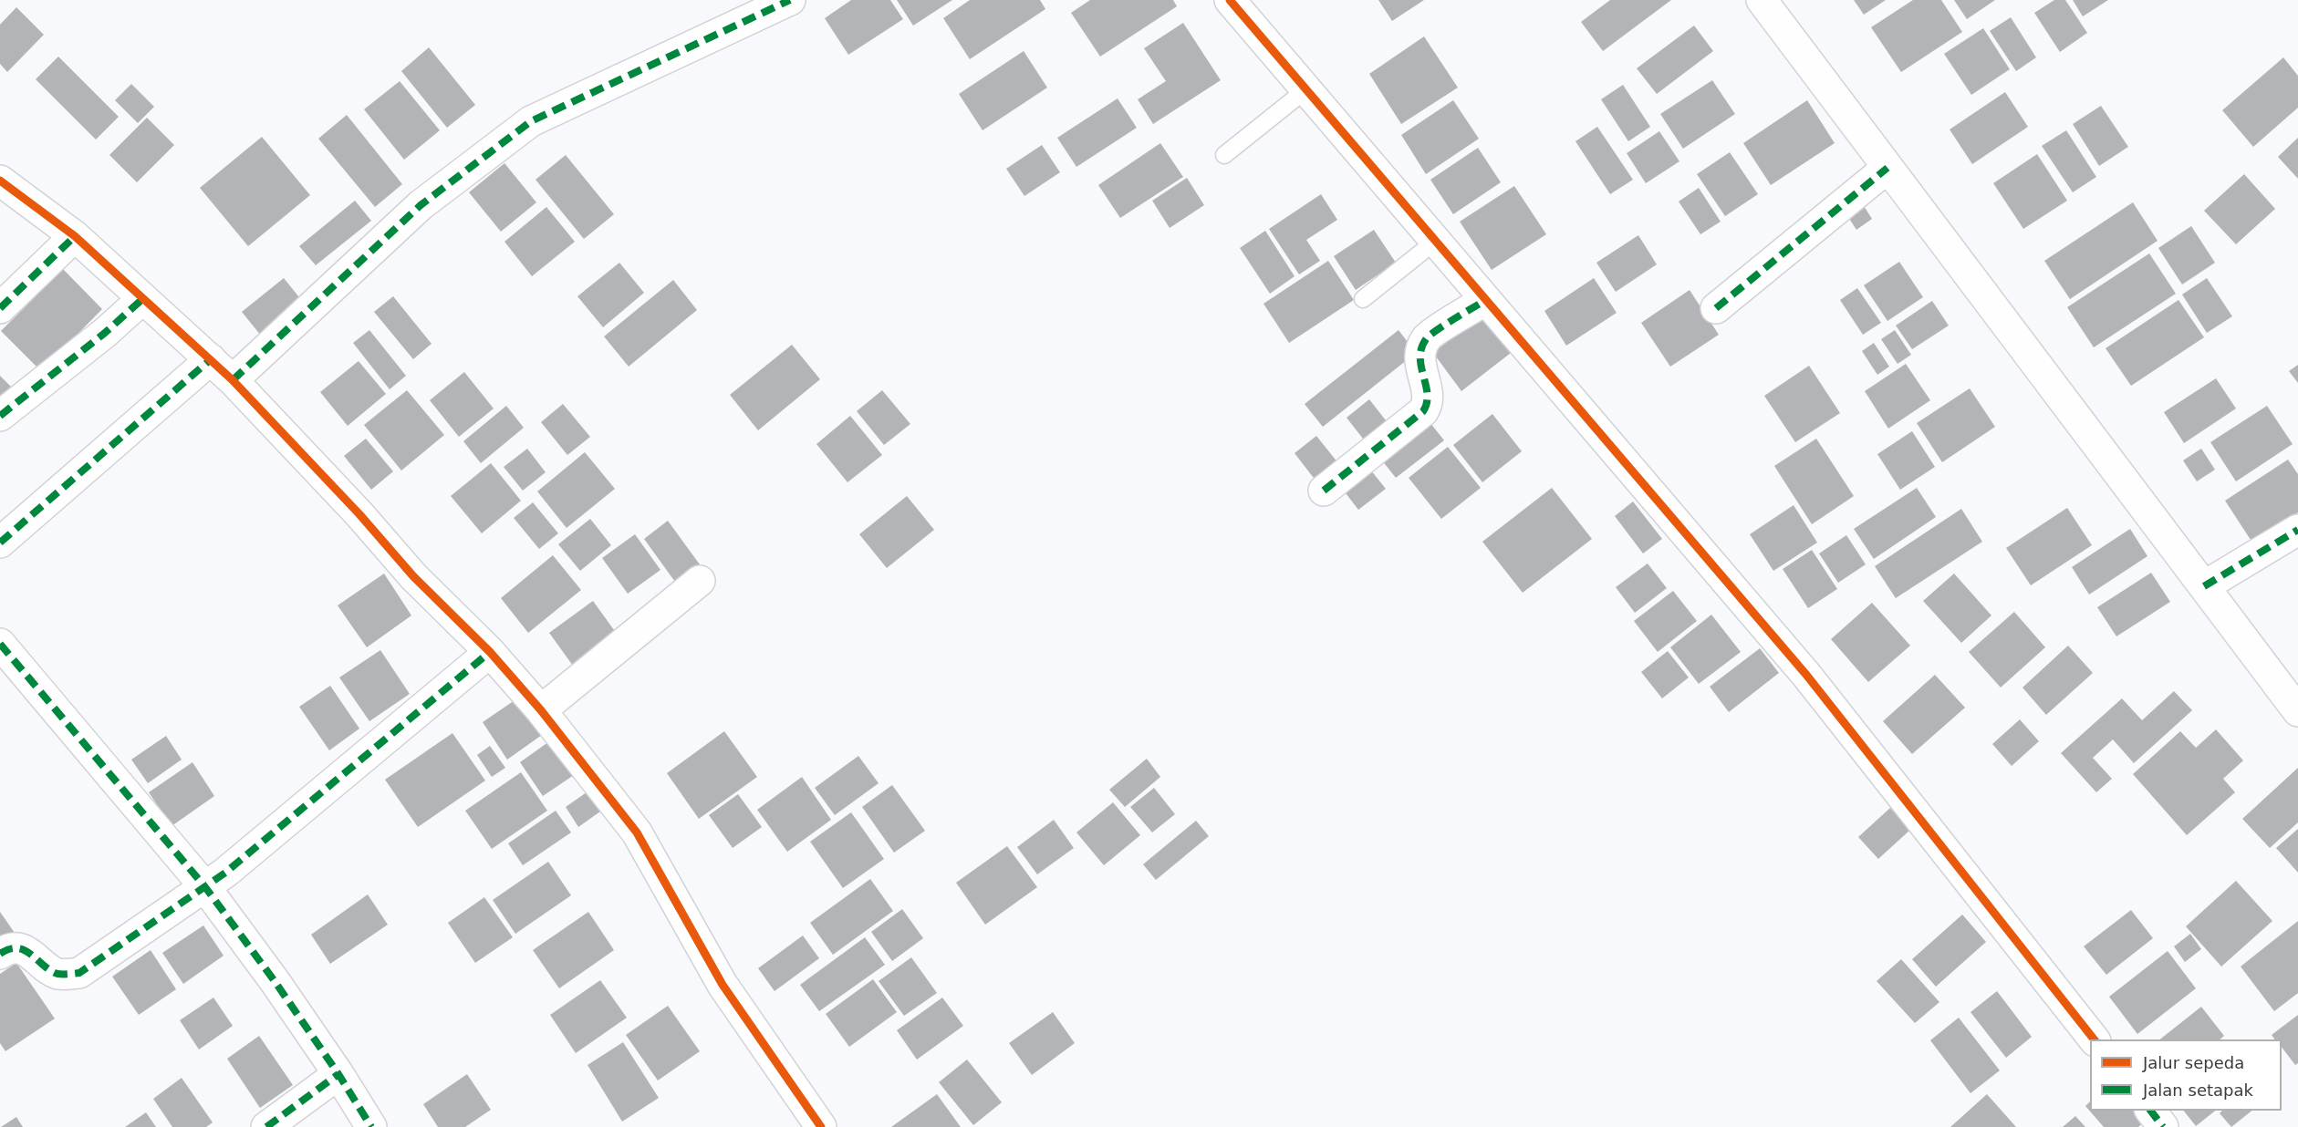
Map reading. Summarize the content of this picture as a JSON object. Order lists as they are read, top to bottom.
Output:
{
  "legend": ["Jalur sepeda", "Jalan setapak"]
}
